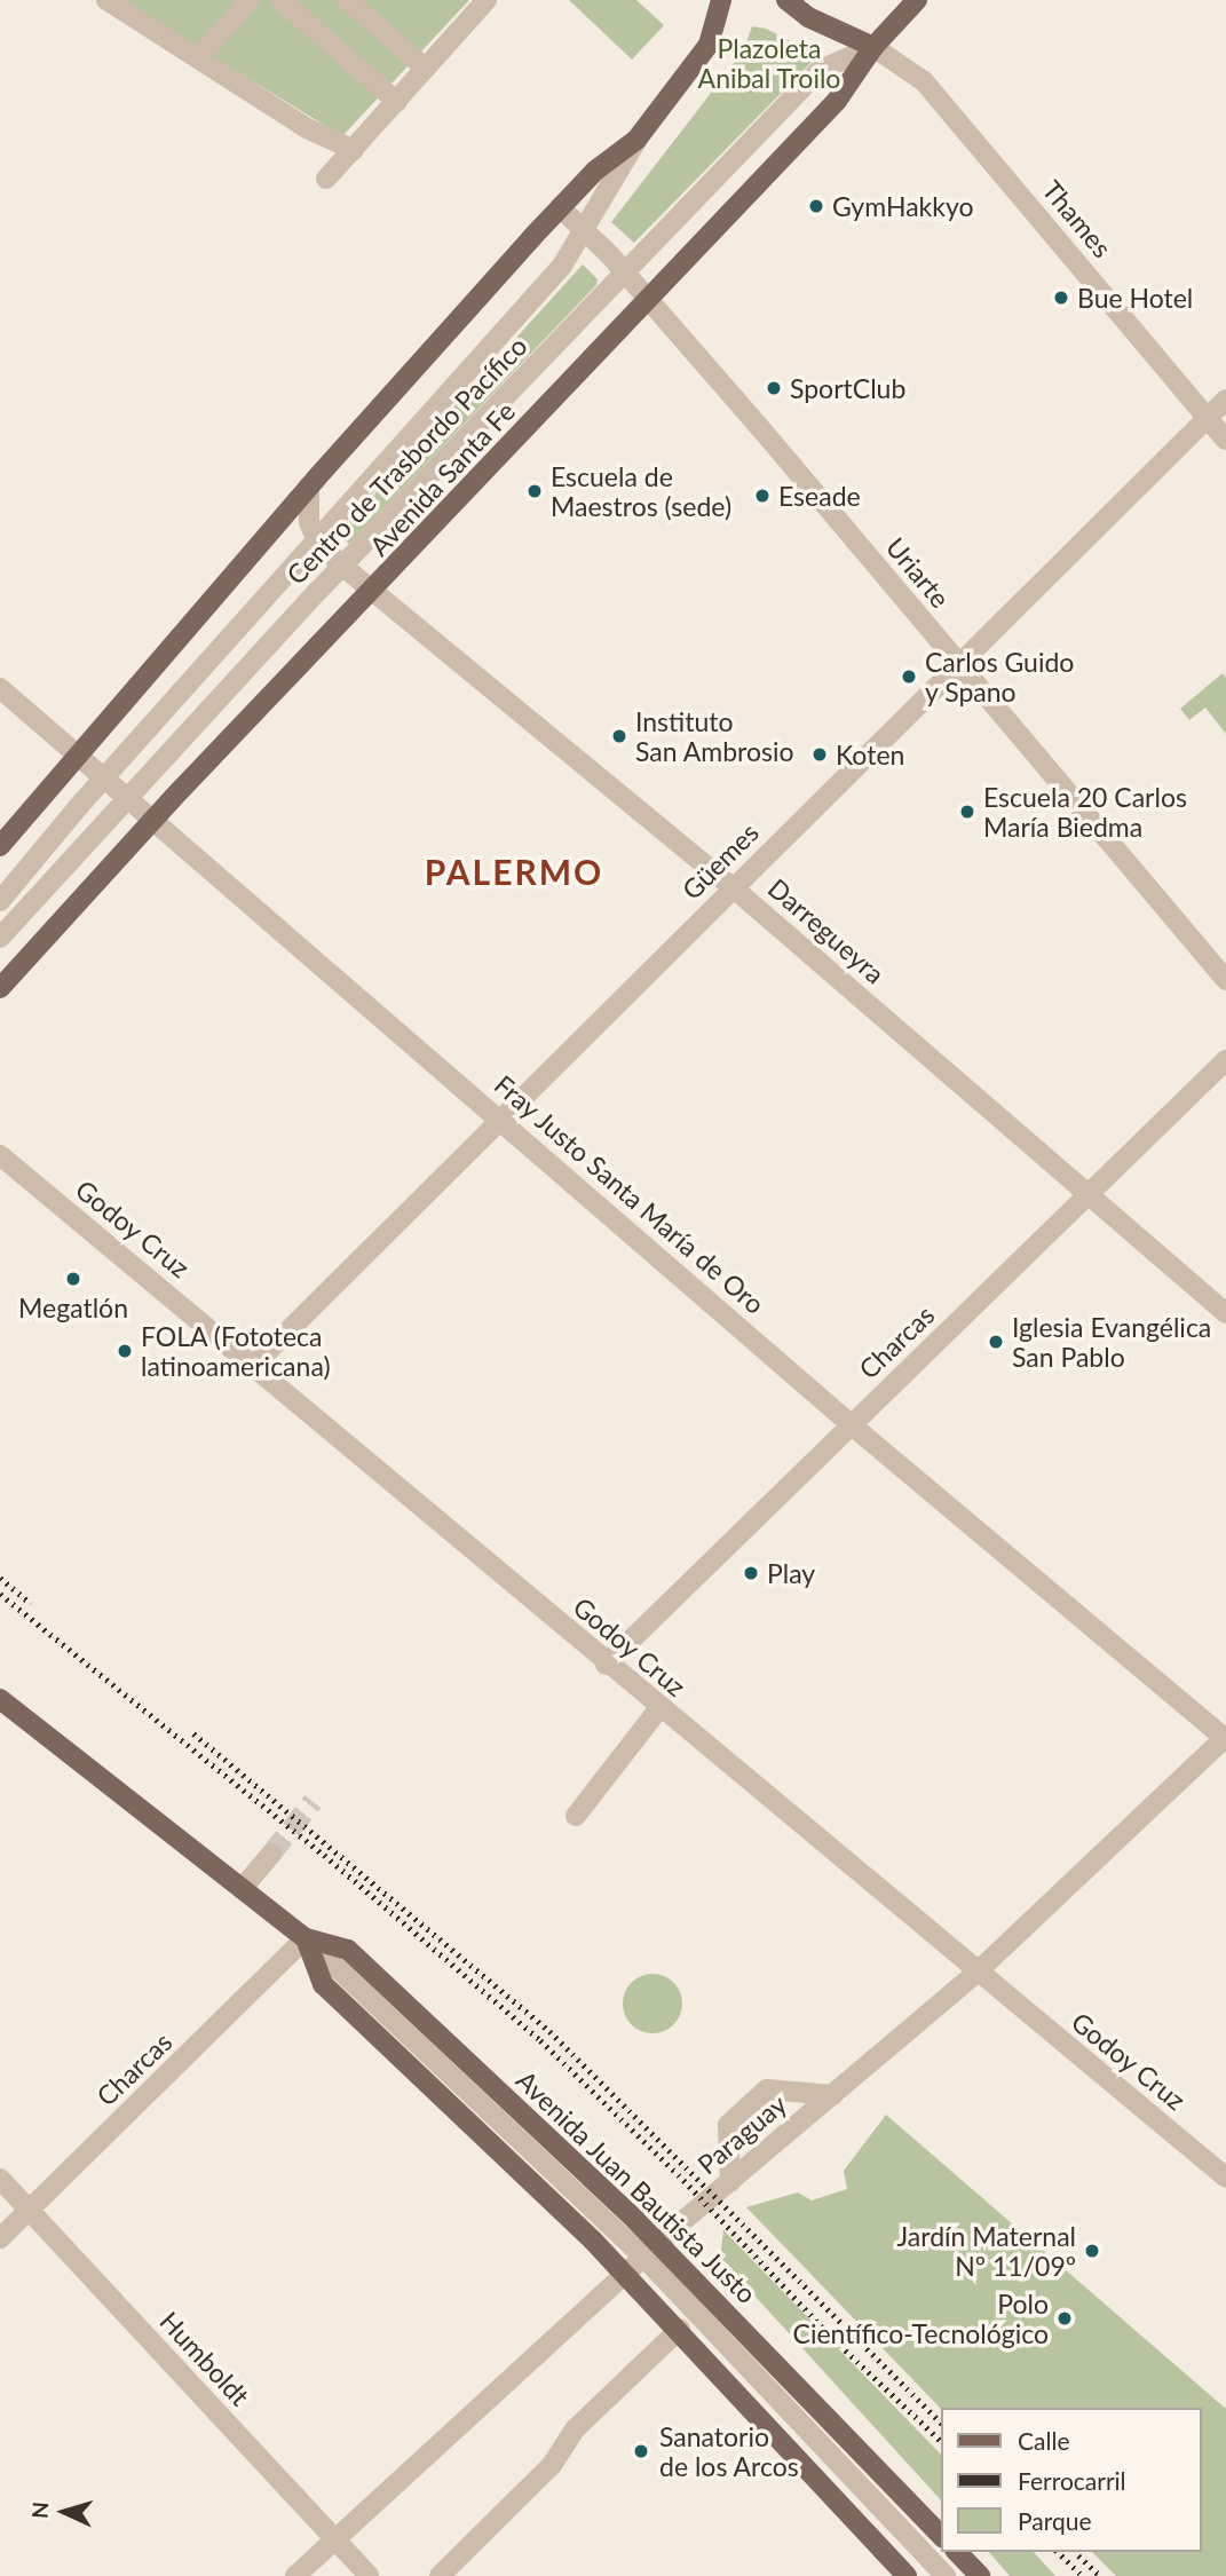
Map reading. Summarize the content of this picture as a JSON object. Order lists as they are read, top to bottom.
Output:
{
  "streets": {
    "main road": ["Avenida Santa Fe", "Avenida Juan Bautista Justo"],
    "street": [
      "Thames",
      "Centro de Trasbordo Pacífico",
      "Uriarte",
      "Güemes",
      "Darregueyra",
      "Fray Justo Santa María de Oro",
      "Godoy Cruz",
      "Charcas",
      "Paraguay",
      "Humboldt"
    ]
  },
  "crossings": [
    ["Thames", "Centro de Trasbordo Pacífico"],
    ["Thames", "Avenida Santa Fe"],
    ["Thames", "Güemes"],
    ["Centro de Trasbordo Pacífico", "Avenida Santa Fe"],
    ["Centro de Trasbordo Pacífico", "Uriarte"],
    ["Centro de Trasbordo Pacífico", "Darregueyra"],
    ["Centro de Trasbordo Pacífico", "Fray Justo Santa María de Oro"],
    ["Avenida Santa Fe", "Uriarte"],
    ["Avenida Santa Fe", "Darregueyra"],
    ["Avenida Santa Fe", "Fray Justo Santa María de Oro"],
    ["Uriarte", "Güemes"],
    ["Güemes", "Darregueyra"],
    ["Güemes", "Fray Justo Santa María de Oro"],
    ["Güemes", "Godoy Cruz"],
    ["Darregueyra", "Charcas"],
    ["Fray Justo Santa María de Oro", "Charcas"],
    ["Fray Justo Santa María de Oro", "Paraguay"],
    ["Godoy Cruz", "Charcas"],
    ["Godoy Cruz", "Paraguay"],
    ["Charcas", "Avenida Juan Bautista Justo"],
    ["Charcas", "Humboldt"],
    ["Paraguay", "Avenida Juan Bautista Justo"],
    ["Paraguay", "Humboldt"]
  ],
  "districts": ["PALERMO"],
  "parks": ["Plazoleta Anibal Troilo"],
  "places": [
    "GymHakkyo",
    "Bue Hotel",
    "SportClub",
    "Escuela de Maestros (sede)",
    "Eseade",
    "Carlos Guido y Spano",
    "Instituto San Ambrosio",
    "Koten",
    "Escuela 20 Carlos María Biedma",
    "Megatlón",
    "Iglesia Evangélica San Pablo",
    "FOLA (Fototeca latinoamericana)",
    "Play",
    "Jardín Maternal Nº 11/09º",
    "Polo Científico-Tecnológico",
    "Sanatorio de los Arcos"
  ],
  "legend": ["Calle", "Ferrocarril", "Parque"],
  "north": "left"
}
